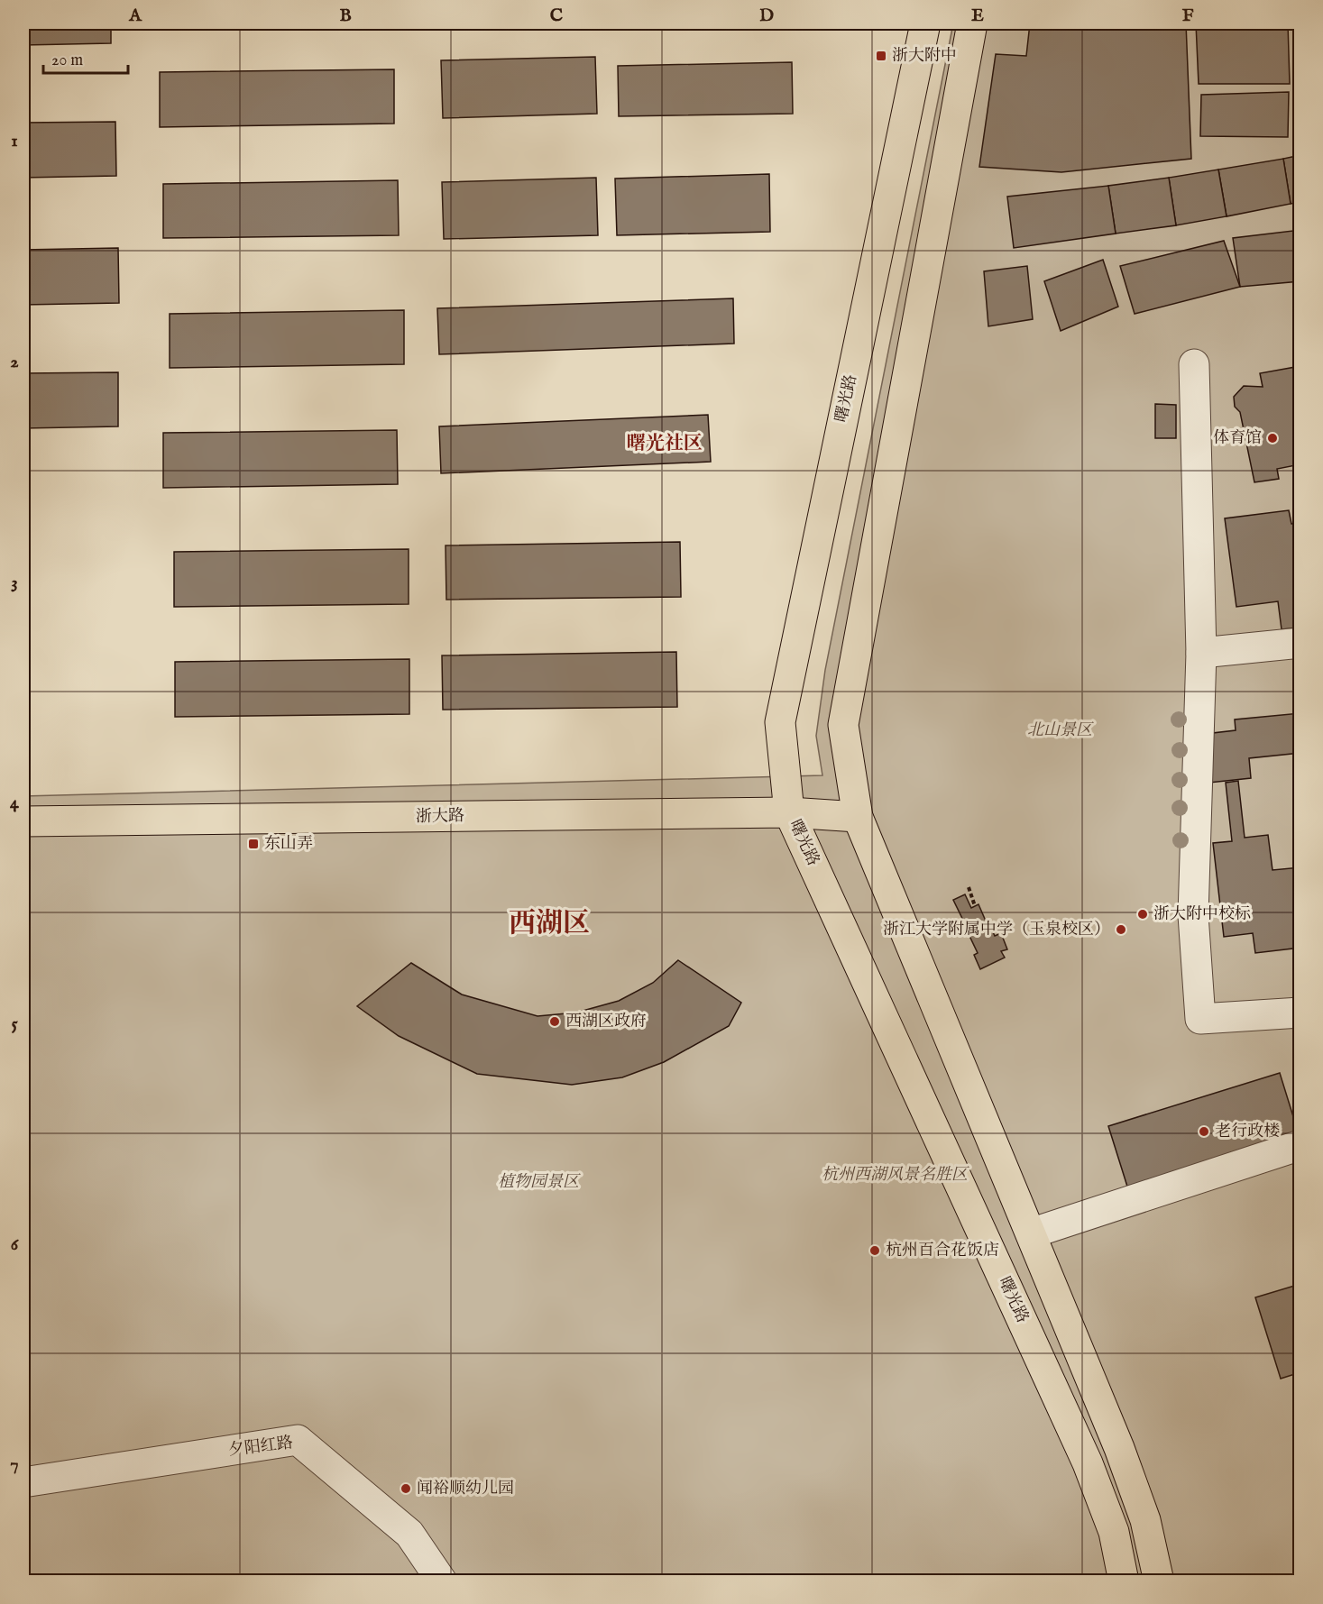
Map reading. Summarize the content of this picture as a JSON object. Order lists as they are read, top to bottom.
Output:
{
  "streets": {
    "main road": ["曙光路", "浙大路"],
    "lane": ["夕阳红路"]
  },
  "crossings": [
    ["曙光路", "浙大路"]
  ],
  "districts": ["曙光社区", "西湖区"],
  "parks": ["北山景区", "杭州西湖风景名胜区", "植物园景区"],
  "places": {
    "transit": ["浙大附中", "东山弄"],
    "other": [
      "体育馆",
      "浙大附中校标",
      "浙江大学附属中学（玉泉校区）",
      "西湖区政府",
      "老行政楼",
      "杭州百合花饭店",
      "闻裕顺幼儿园"
    ]
  },
  "scale_bar": "20 m",
  "grid": {
    "columns": [
      "A",
      "B",
      "C",
      "D",
      "E",
      "F"
    ],
    "rows": [
      "1",
      "2",
      "3",
      "4",
      "5",
      "6",
      "7"
    ]
  }
}
